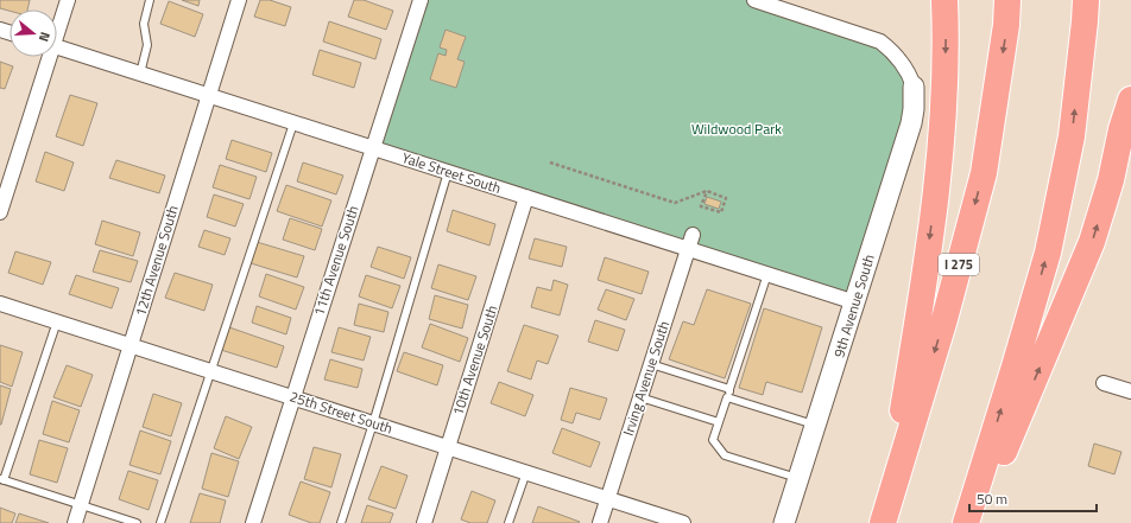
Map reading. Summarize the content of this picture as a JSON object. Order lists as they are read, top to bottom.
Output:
{
  "streets": {
    "highway": ["I 275"],
    "street": [
      "Yale Street South",
      "12th Avenue South",
      "11th Avenue South",
      "9th Avenue South",
      "10th Avenue South",
      "Irving Avenue South",
      "25th Street South"
    ]
  },
  "crossings": [
    ["Yale Street South", "12th Avenue South"],
    ["Yale Street South", "11th Avenue South"],
    ["Yale Street South", "9th Avenue South"],
    ["Yale Street South", "10th Avenue South"],
    ["Yale Street South", "Irving Avenue South"],
    ["12th Avenue South", "25th Street South"],
    ["11th Avenue South", "25th Street South"],
    ["10th Avenue South", "25th Street South"],
    ["Irving Avenue South", "25th Street South"]
  ],
  "parks": ["Wildwood Park"],
  "scale_bar": "50 m",
  "north": "right"
}
